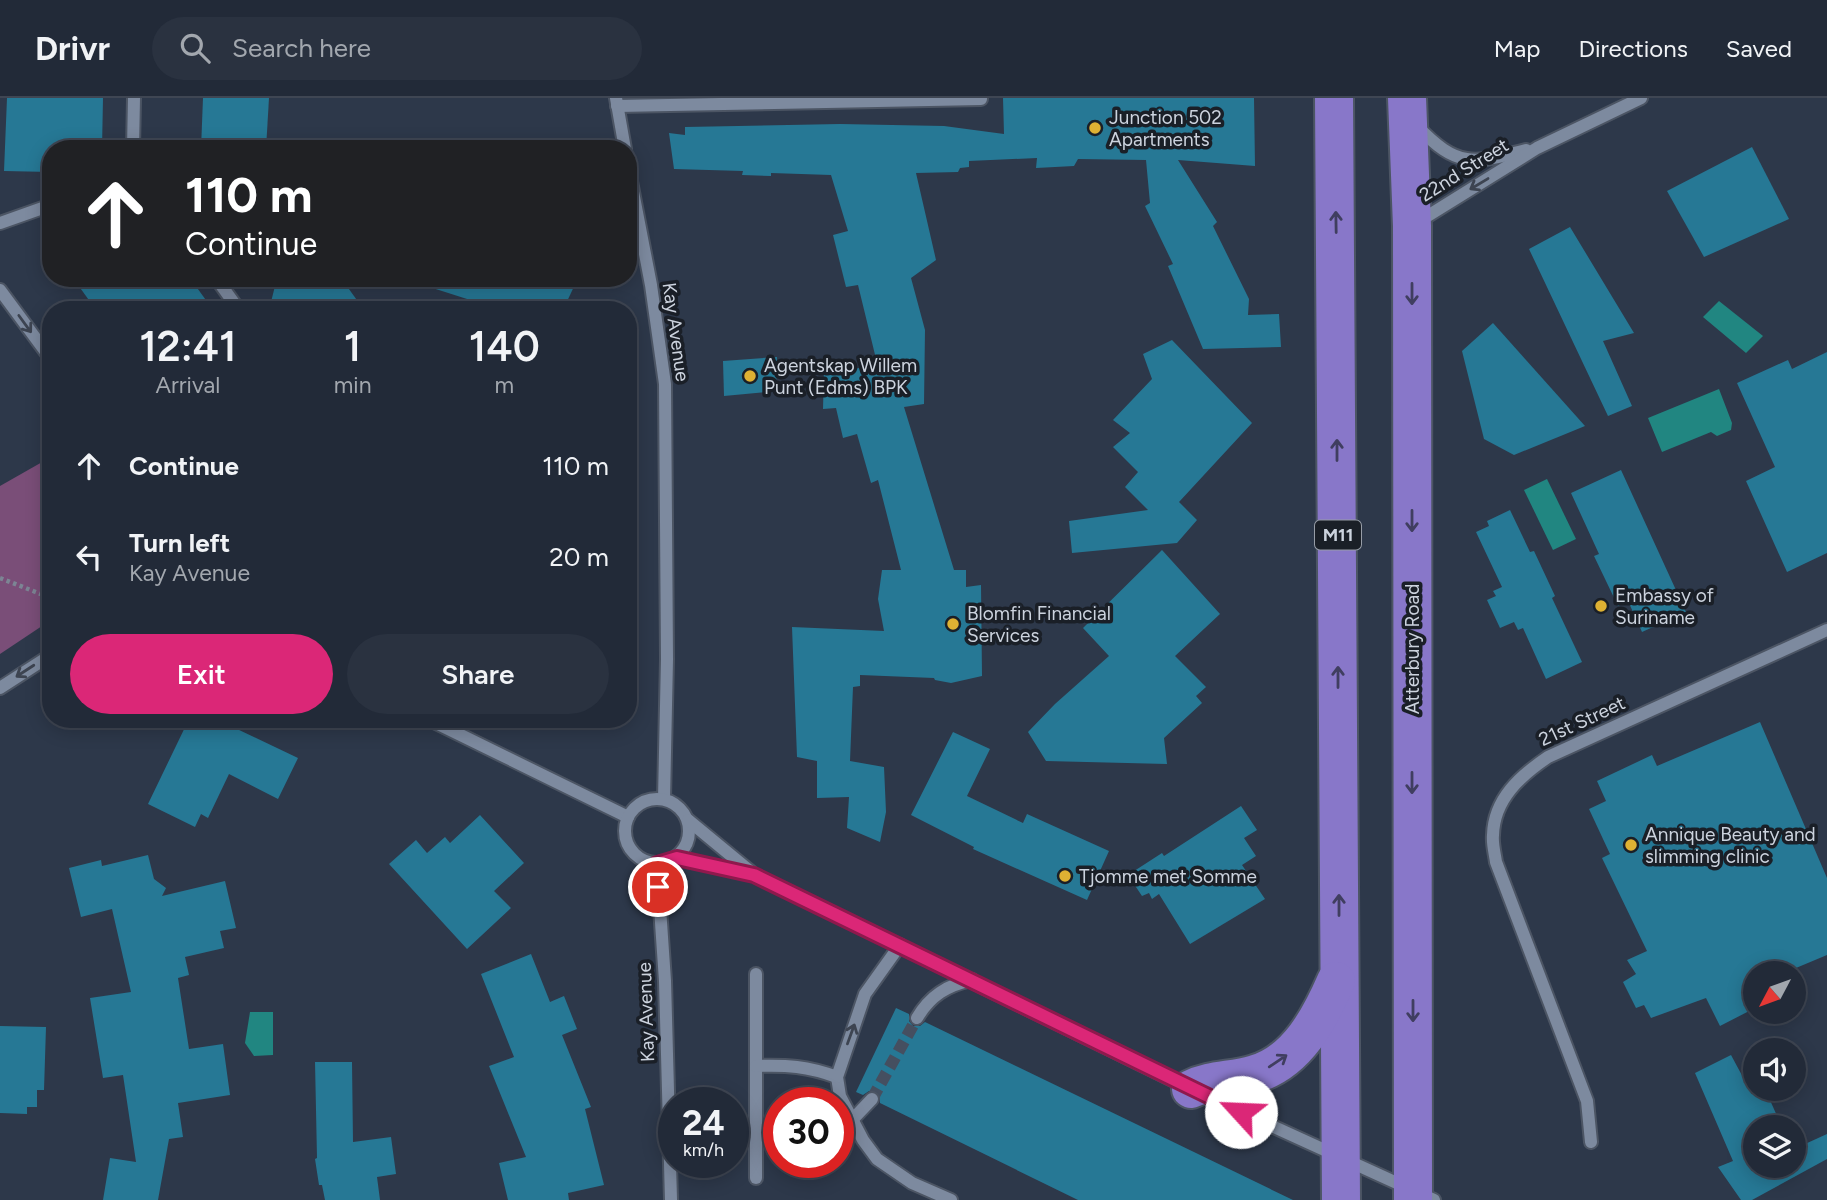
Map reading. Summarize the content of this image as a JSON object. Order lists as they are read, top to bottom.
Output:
{
  "streets": {
    "main road": ["M11", "Atterbury Road"],
    "street": ["22nd Street", "Kay Avenue", "21st Street"]
  },
  "crossings": [
    ["22nd Street", "Atterbury Road"]
  ],
  "one_way": ["22nd Street"],
  "places": [
    "Junction 502 Apartments",
    "Agentskap Willem Punt (Edms) BPK",
    "Embassy of Suriname",
    "Blomfin Financial Services",
    "Annique Beauty and slimming clinic",
    "Tjomme met Somme"
  ],
  "north": "bottom left",
  "page": {
    "header": "Drivr",
    "search": "Search here",
    "nav": ["Map", "Directions", "Saved"],
    "turn": ["110 m", "Continue"],
    "eta": [
      "12:41",
      "Arrival",
      "1",
      "min",
      "140",
      "m"
    ],
    "list": [
      {
        "name": "Continue",
        "value": "110 m"
      },
      {
        "name": "Turn left",
        "note": "Kay Avenue",
        "value": "20 m"
      }
    ],
    "buttons": ["Exit", "Share"],
    "speed": "24 km/h",
    "limit": "30"
  }
}
